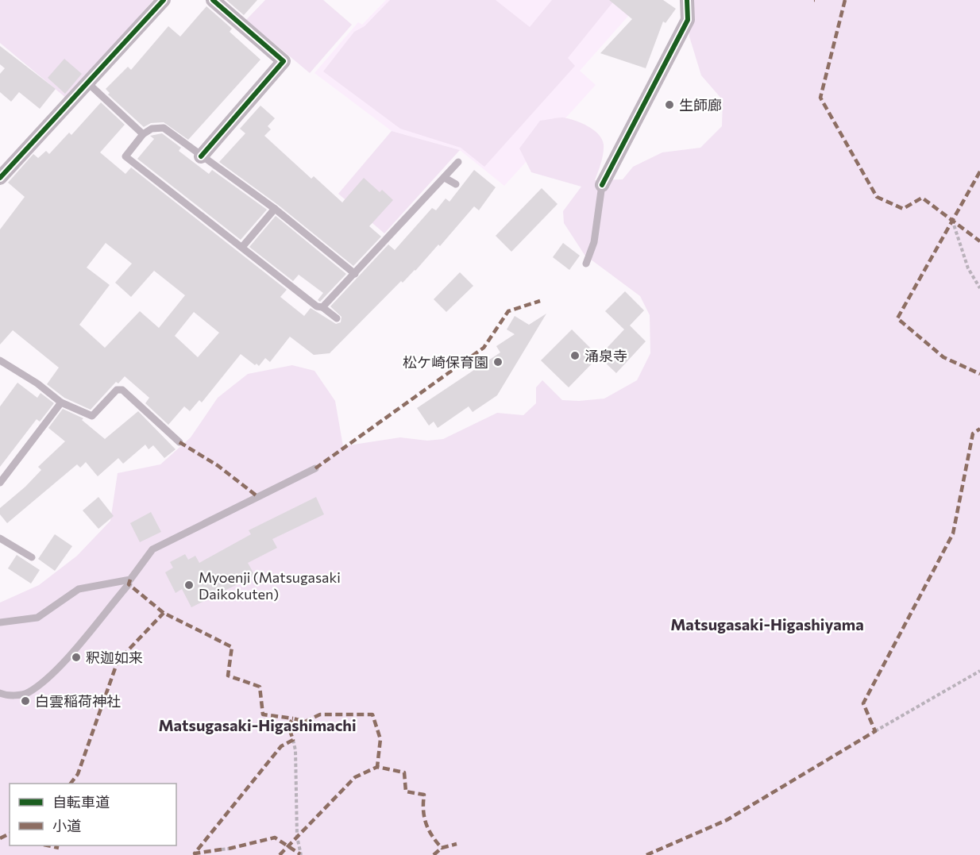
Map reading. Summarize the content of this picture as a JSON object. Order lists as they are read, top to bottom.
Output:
{
  "districts": ["Matsugasaki-Higashiyama", "Matsugasaki-Higashimachi"],
  "places": [
    "生師廊",
    "涌泉寺",
    "松ケ崎保育園",
    "Myoenji (Matsugasaki Daikokuten)",
    "釈迦如来",
    "白雲稲荷神社"
  ],
  "legend": ["自転車道", "小道"]
}
